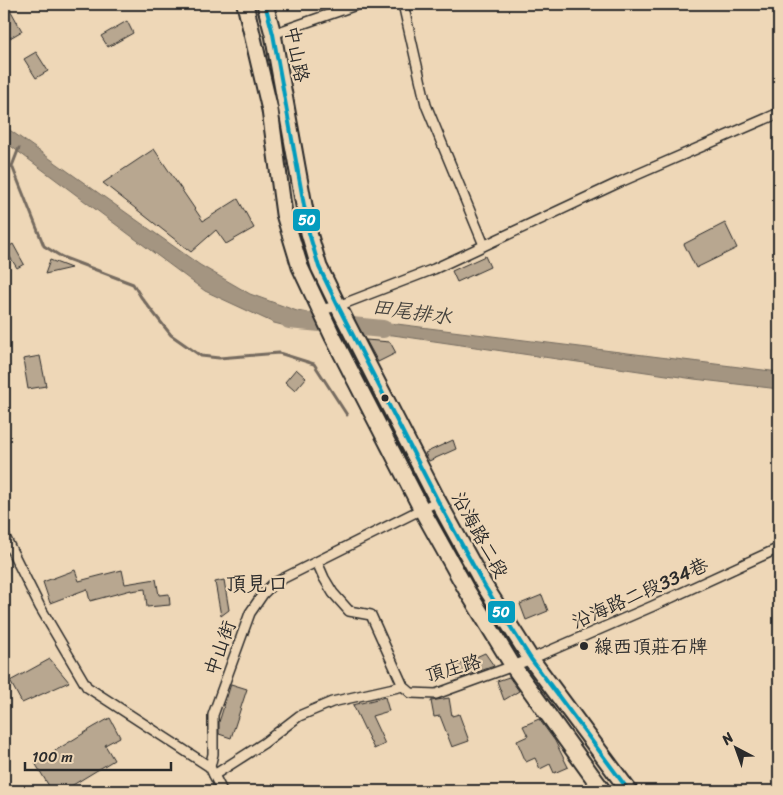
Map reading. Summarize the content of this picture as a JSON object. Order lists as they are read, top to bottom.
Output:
{
  "streets": {
    "main road": ["中山路", "沿海路二段"],
    "street": ["沿海路二段334巷", "中山街", "頂庄路"]
  },
  "crossings": [
    ["中山路", "沿海路二段"],
    ["沿海路二段", "沿海路二段334巷"],
    ["沿海路二段", "中山街"],
    ["沿海路二段", "頂庄路"],
    ["沿海路二段334巷", "頂庄路"]
  ],
  "districts": ["頂見口"],
  "water": ["田尾排水"],
  "places": ["線西頂莊石牌"],
  "lines": ["transit line 50"],
  "scale_bar": "100 m",
  "north": "top left"
}
